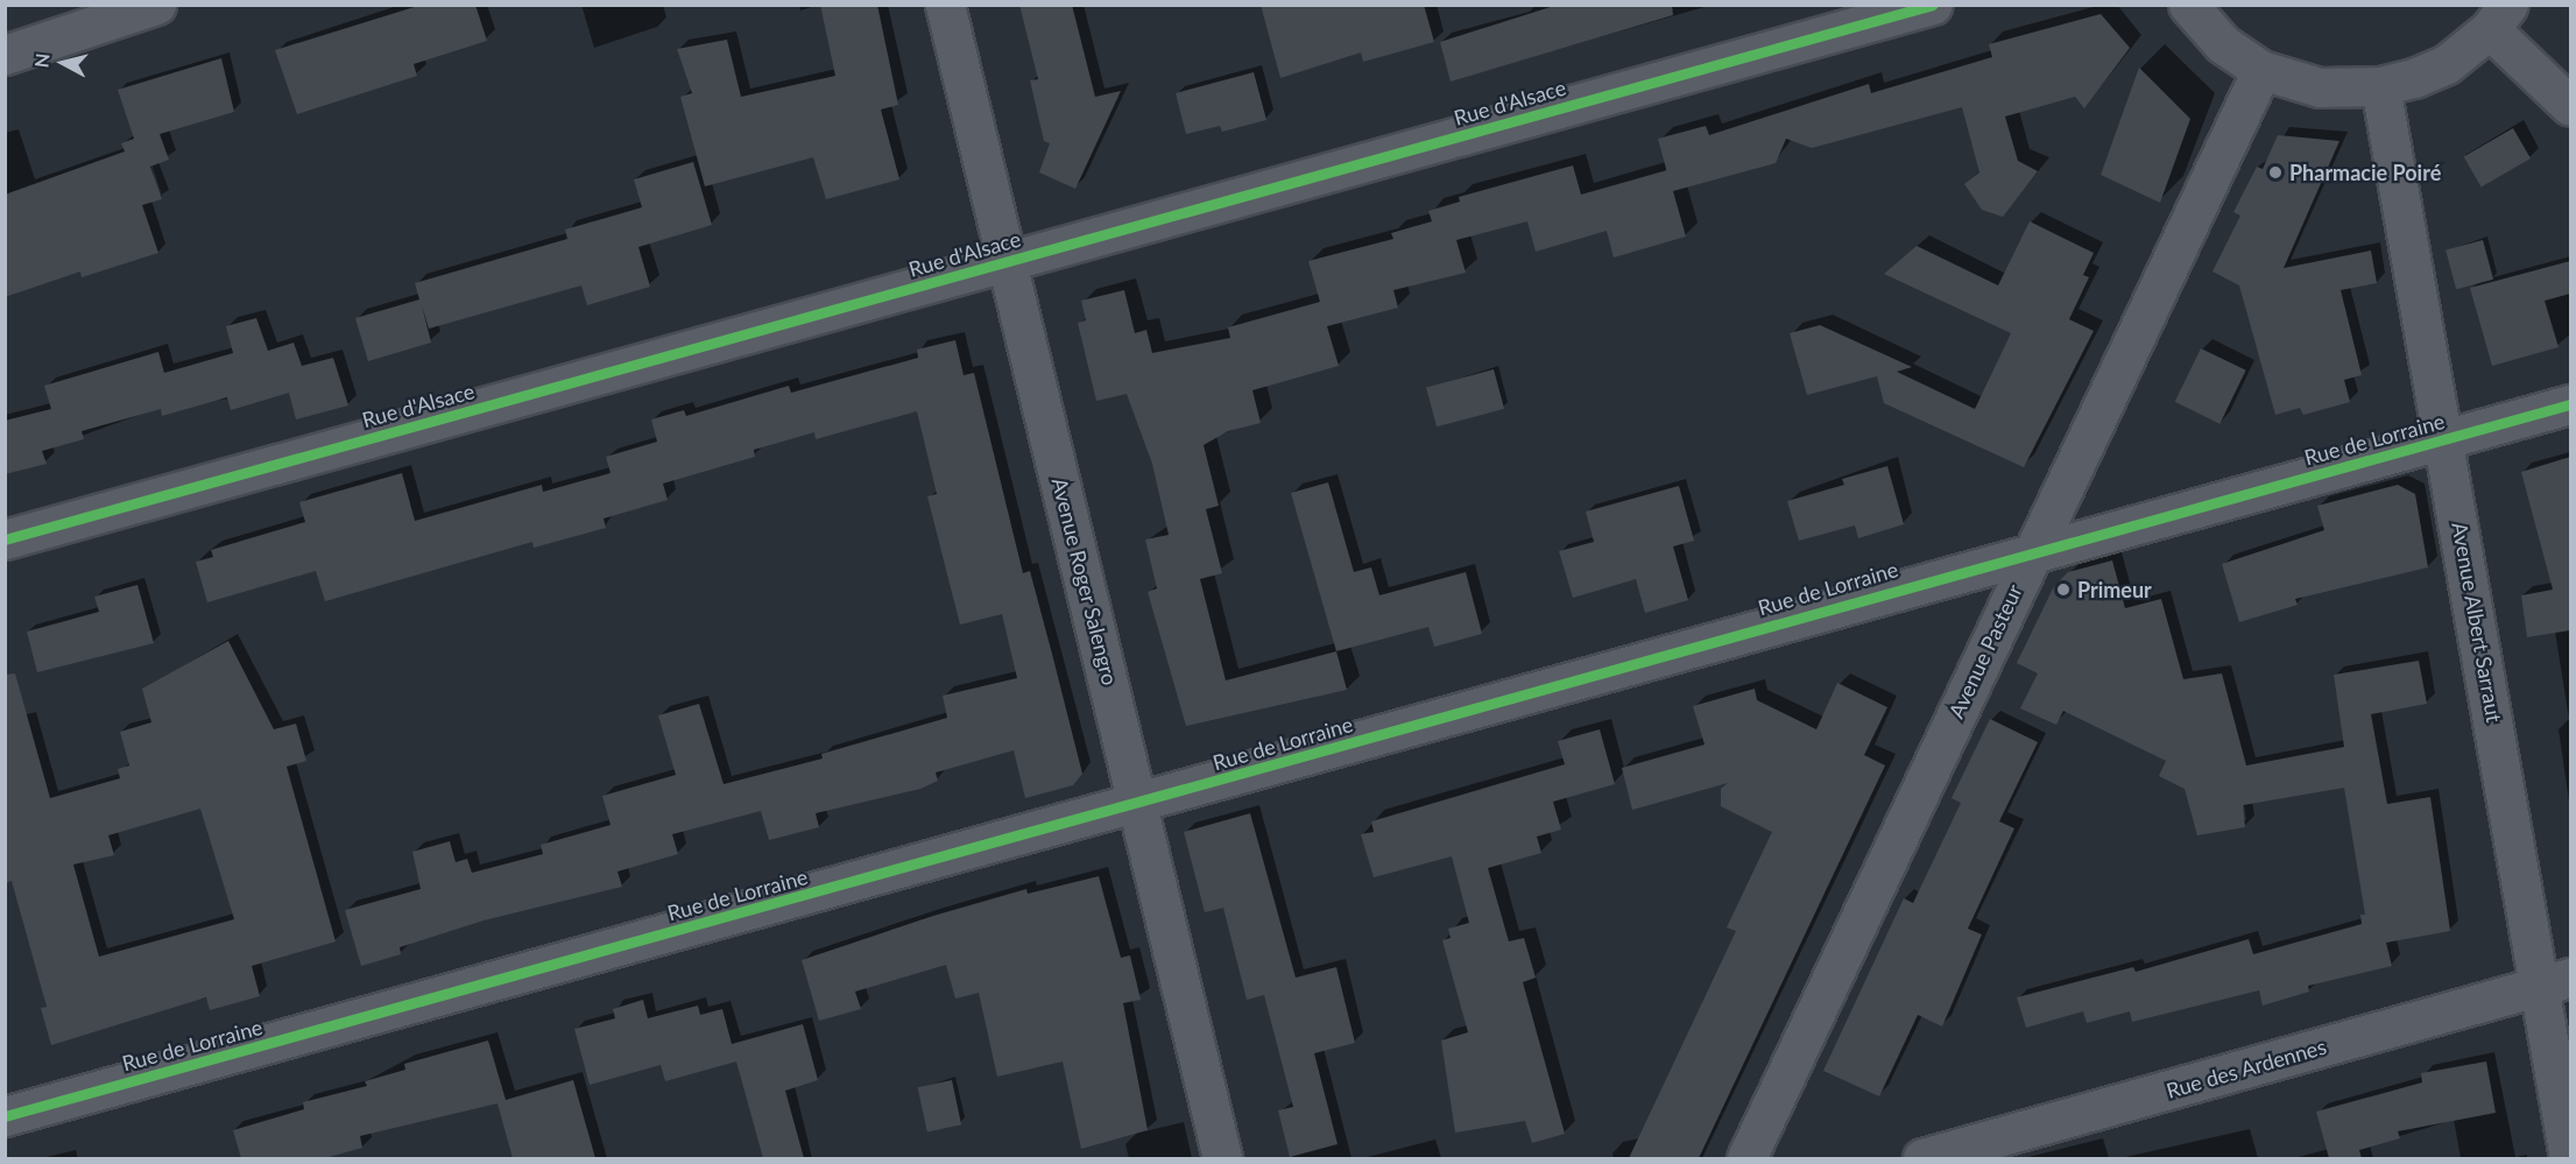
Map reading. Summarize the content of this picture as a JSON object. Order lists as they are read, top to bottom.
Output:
{
  "streets": {
    "street": [
      "Rue d'Alsace",
      "Rue de Lorraine",
      "Avenue Roger Salengro",
      "Avenue Albert Sarraut",
      "Avenue Pasteur",
      "Rue des Ardennes"
    ]
  },
  "crossings": [
    ["Rue d'Alsace", "Avenue Roger Salengro"],
    ["Rue de Lorraine", "Avenue Roger Salengro"],
    ["Rue de Lorraine", "Avenue Albert Sarraut"],
    ["Rue de Lorraine", "Avenue Pasteur"],
    ["Avenue Albert Sarraut", "Rue des Ardennes"]
  ],
  "places": ["Pharmacie Poiré", "Primeur"],
  "north": "left"
}
